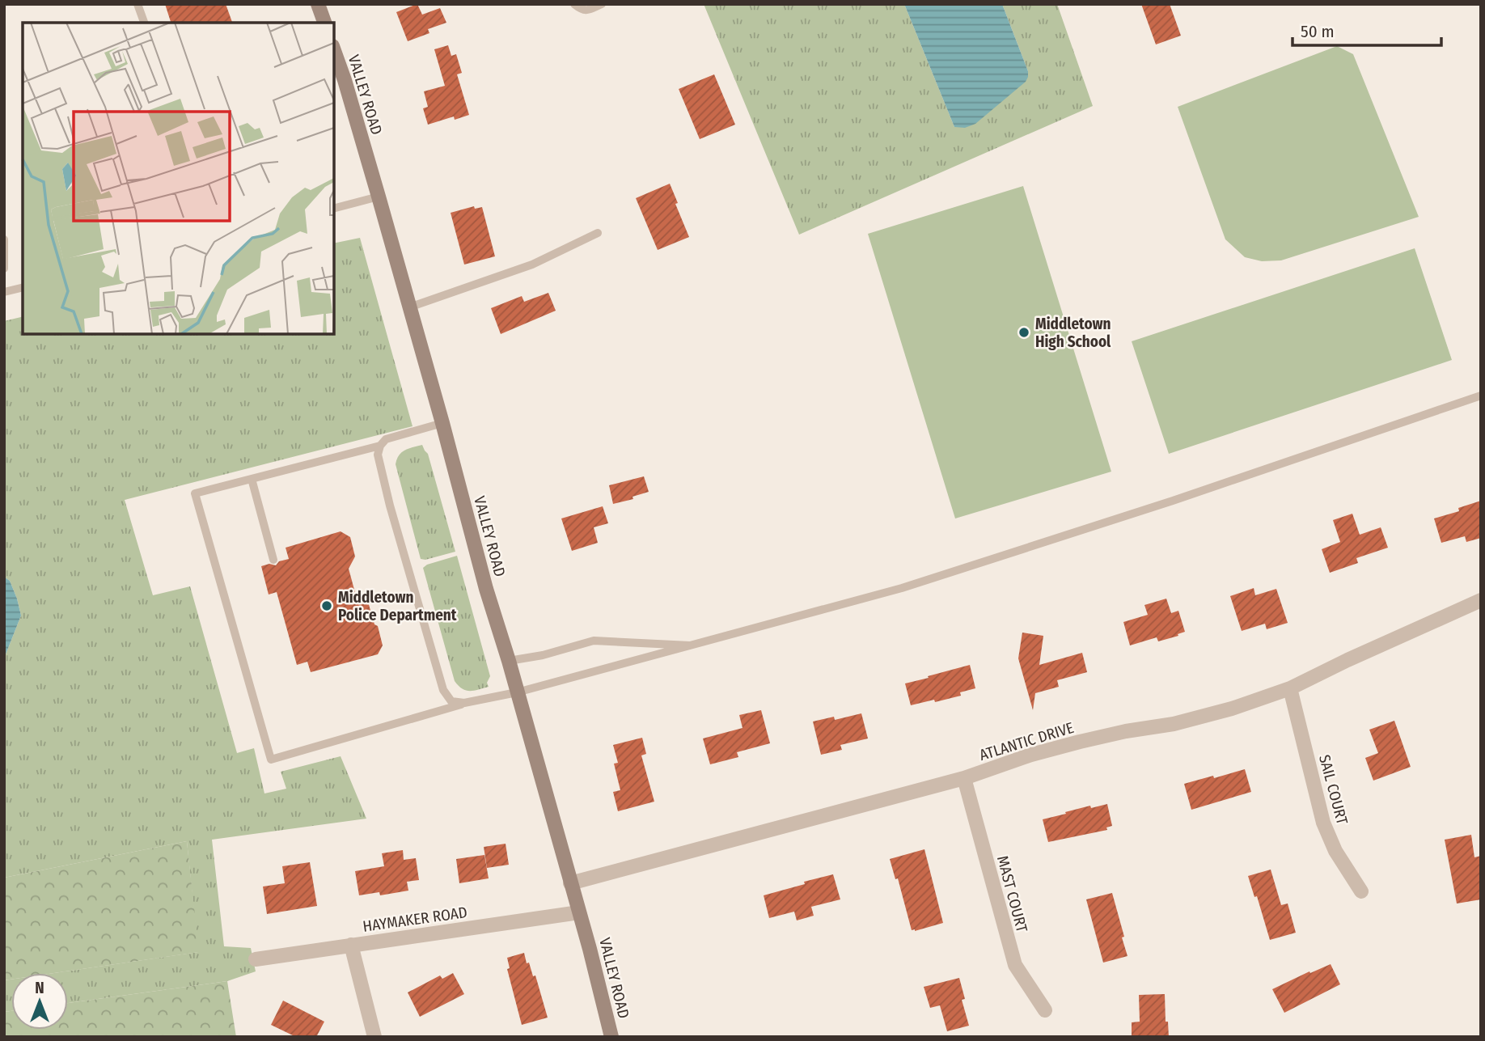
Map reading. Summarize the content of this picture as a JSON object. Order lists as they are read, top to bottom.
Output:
{
  "streets": {
    "main road": ["VALLEY ROAD"],
    "street": [
      "ATLANTIC DRIVE",
      "SAIL COURT",
      "MAST COURT",
      "HAYMAKER ROAD"
    ]
  },
  "crossings": [
    ["VALLEY ROAD", "ATLANTIC DRIVE"],
    ["VALLEY ROAD", "HAYMAKER ROAD"],
    ["ATLANTIC DRIVE", "SAIL COURT"],
    ["ATLANTIC DRIVE", "MAST COURT"]
  ],
  "places": ["Middletown High School", "Middletown Police Department"],
  "scale_bar": "50 m",
  "north": "top"
}
